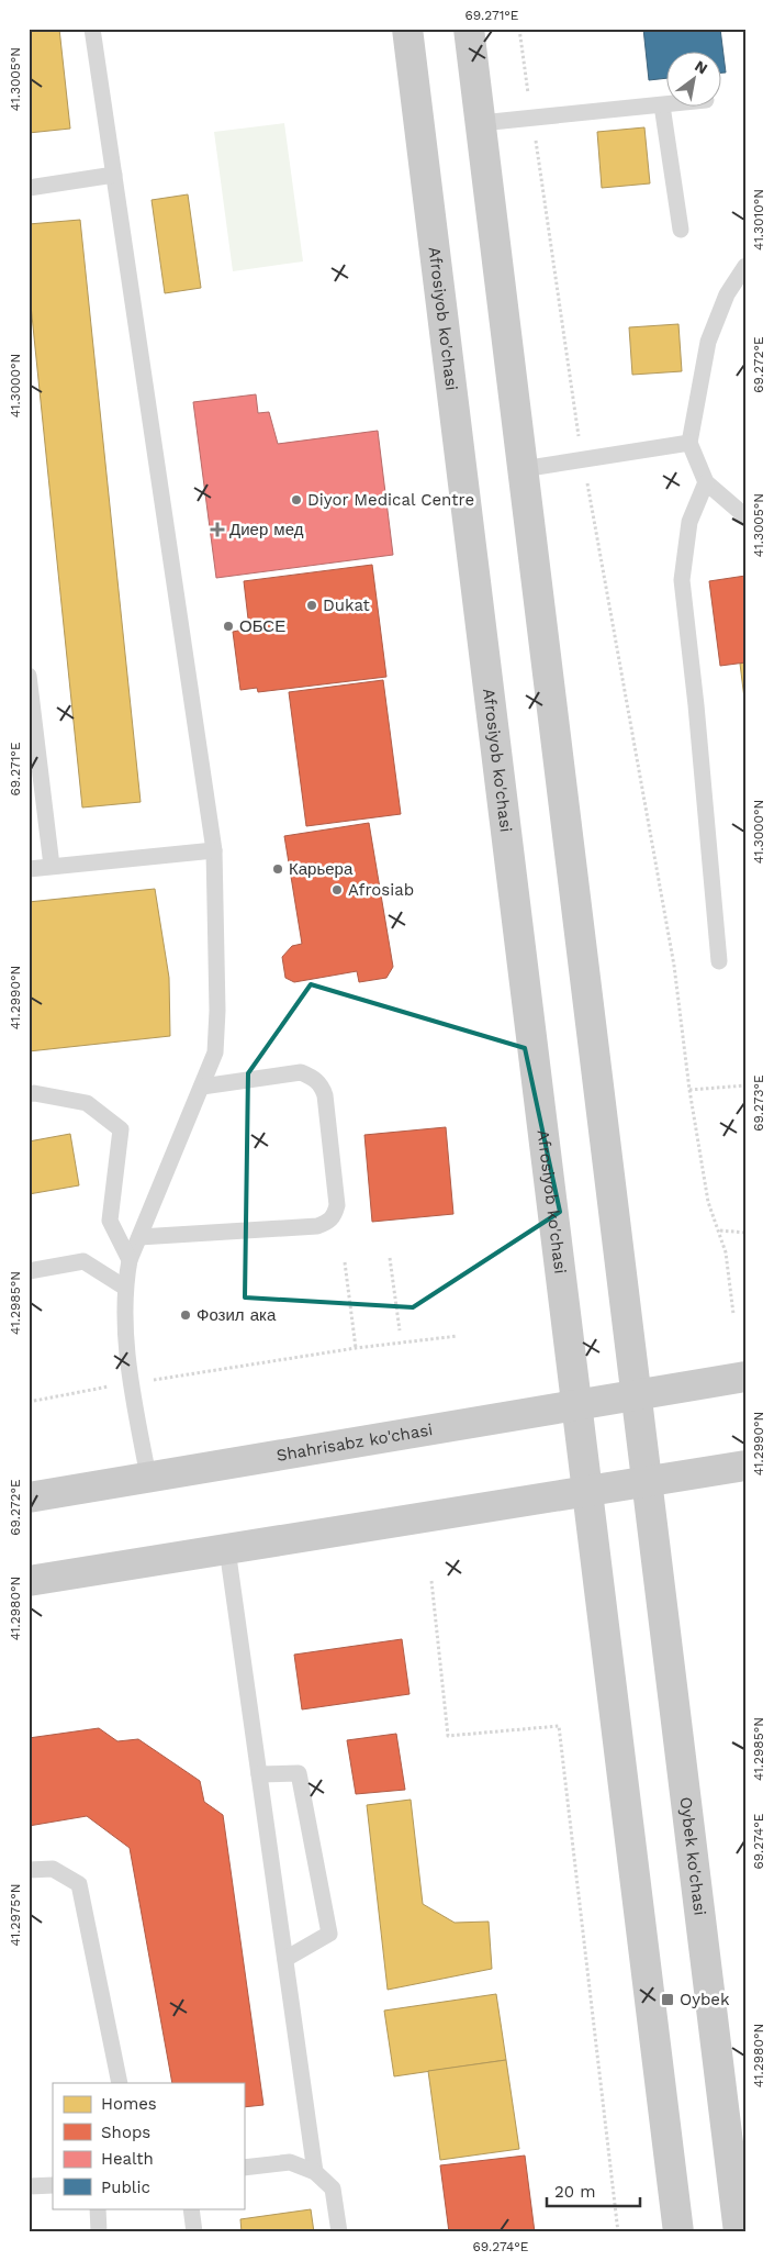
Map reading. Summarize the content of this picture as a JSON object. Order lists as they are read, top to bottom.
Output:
{
  "streets": {
    "main road": ["Afrosiyob ko'chasi", "Shahrisabz ko'chasi", "Oybek ko'chasi"]
  },
  "crossings": [
    ["Afrosiyob ko'chasi", "Shahrisabz ko'chasi"]
  ],
  "places": {
    "other": [
      "Diyor Medical Centre",
      "Dukat",
      "ОБСЕ",
      "Карьера",
      "Afrosiab",
      "Фозил ака"
    ],
    "health": ["Диер мед"],
    "transit": ["Oybek"]
  },
  "legend": [
    "Homes",
    "Shops",
    "Health",
    "Public"
  ],
  "scale_bar": "20 m",
  "north": "top right",
  "coordinates": [
    "69.271°E",
    "41.3005°N",
    "41.3010°N",
    "69.272°E",
    "41.3000°N",
    "41.2990°N",
    "69.273°E",
    "41.2985°N",
    "41.2980°N",
    "69.274°E",
    "41.2975°N"
  ]
}
